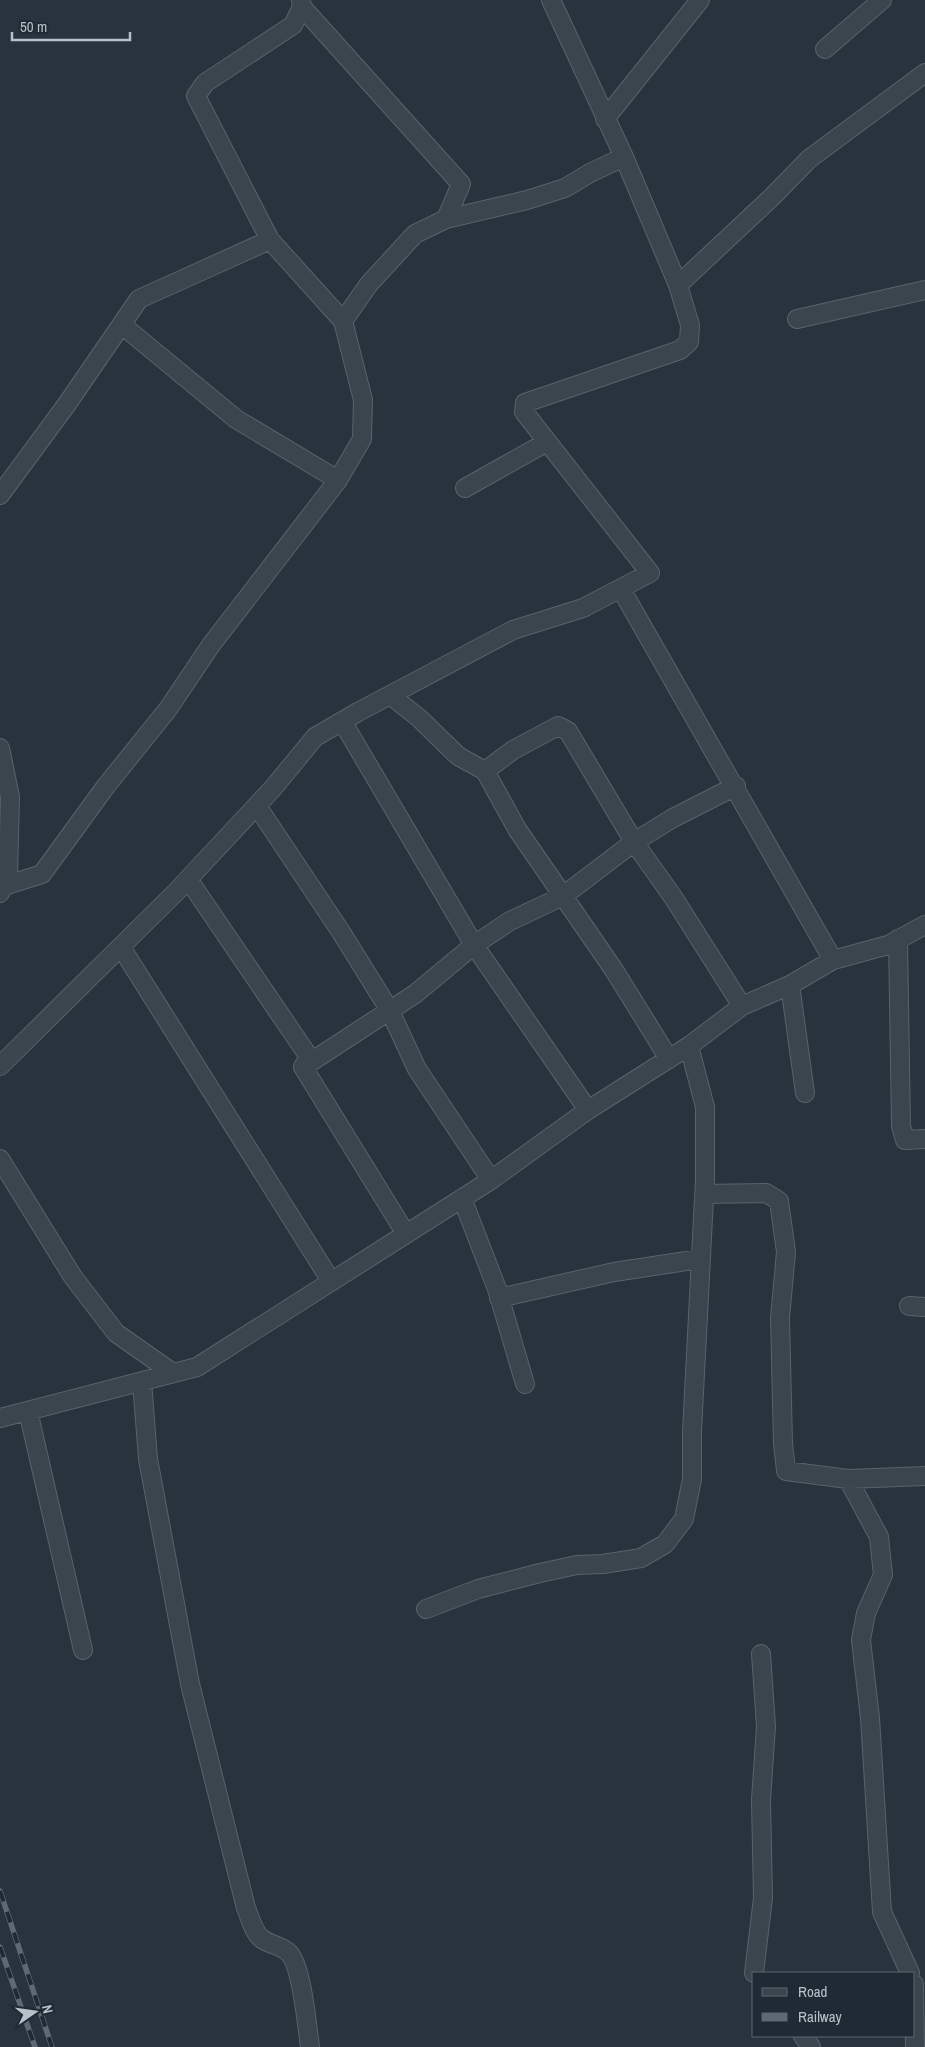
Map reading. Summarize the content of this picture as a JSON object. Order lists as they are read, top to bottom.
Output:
{
  "legend": ["Road", "Railway"],
  "scale_bar": "50 m",
  "north": "right"
}
